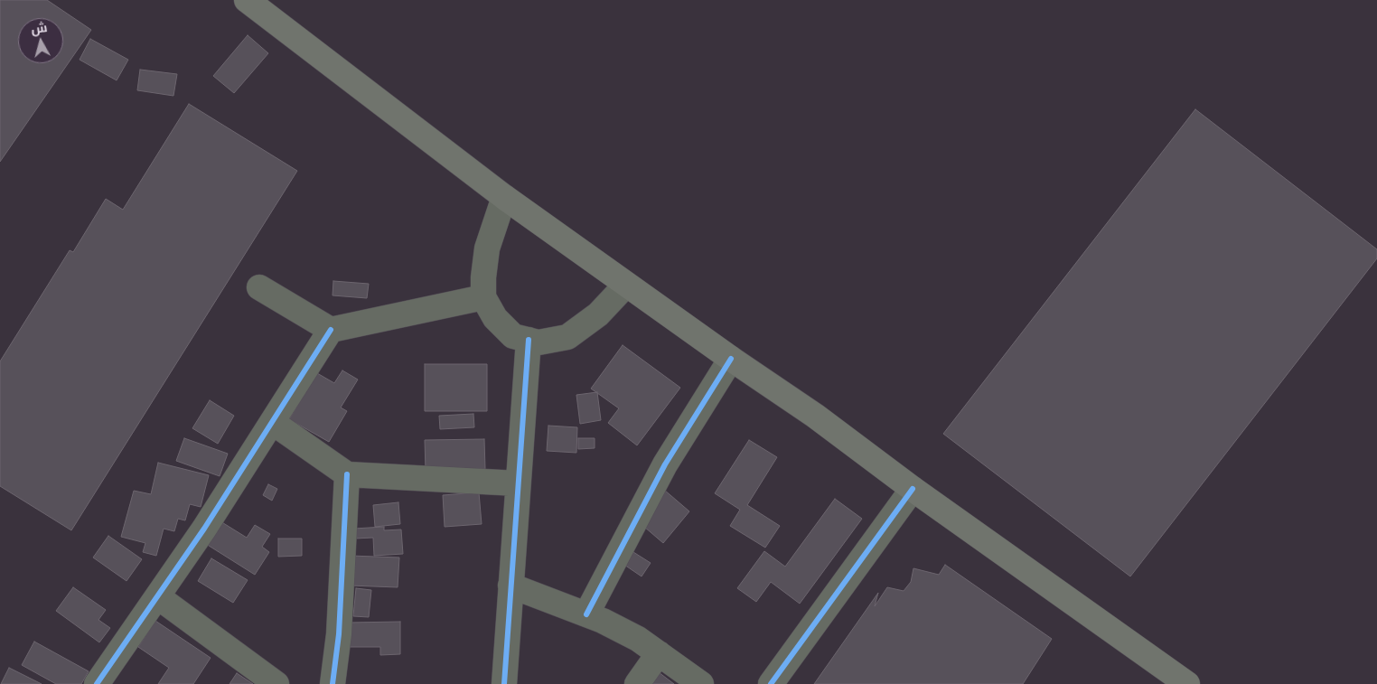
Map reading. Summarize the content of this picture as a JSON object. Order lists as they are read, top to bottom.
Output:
{
  "north": "top"
}
